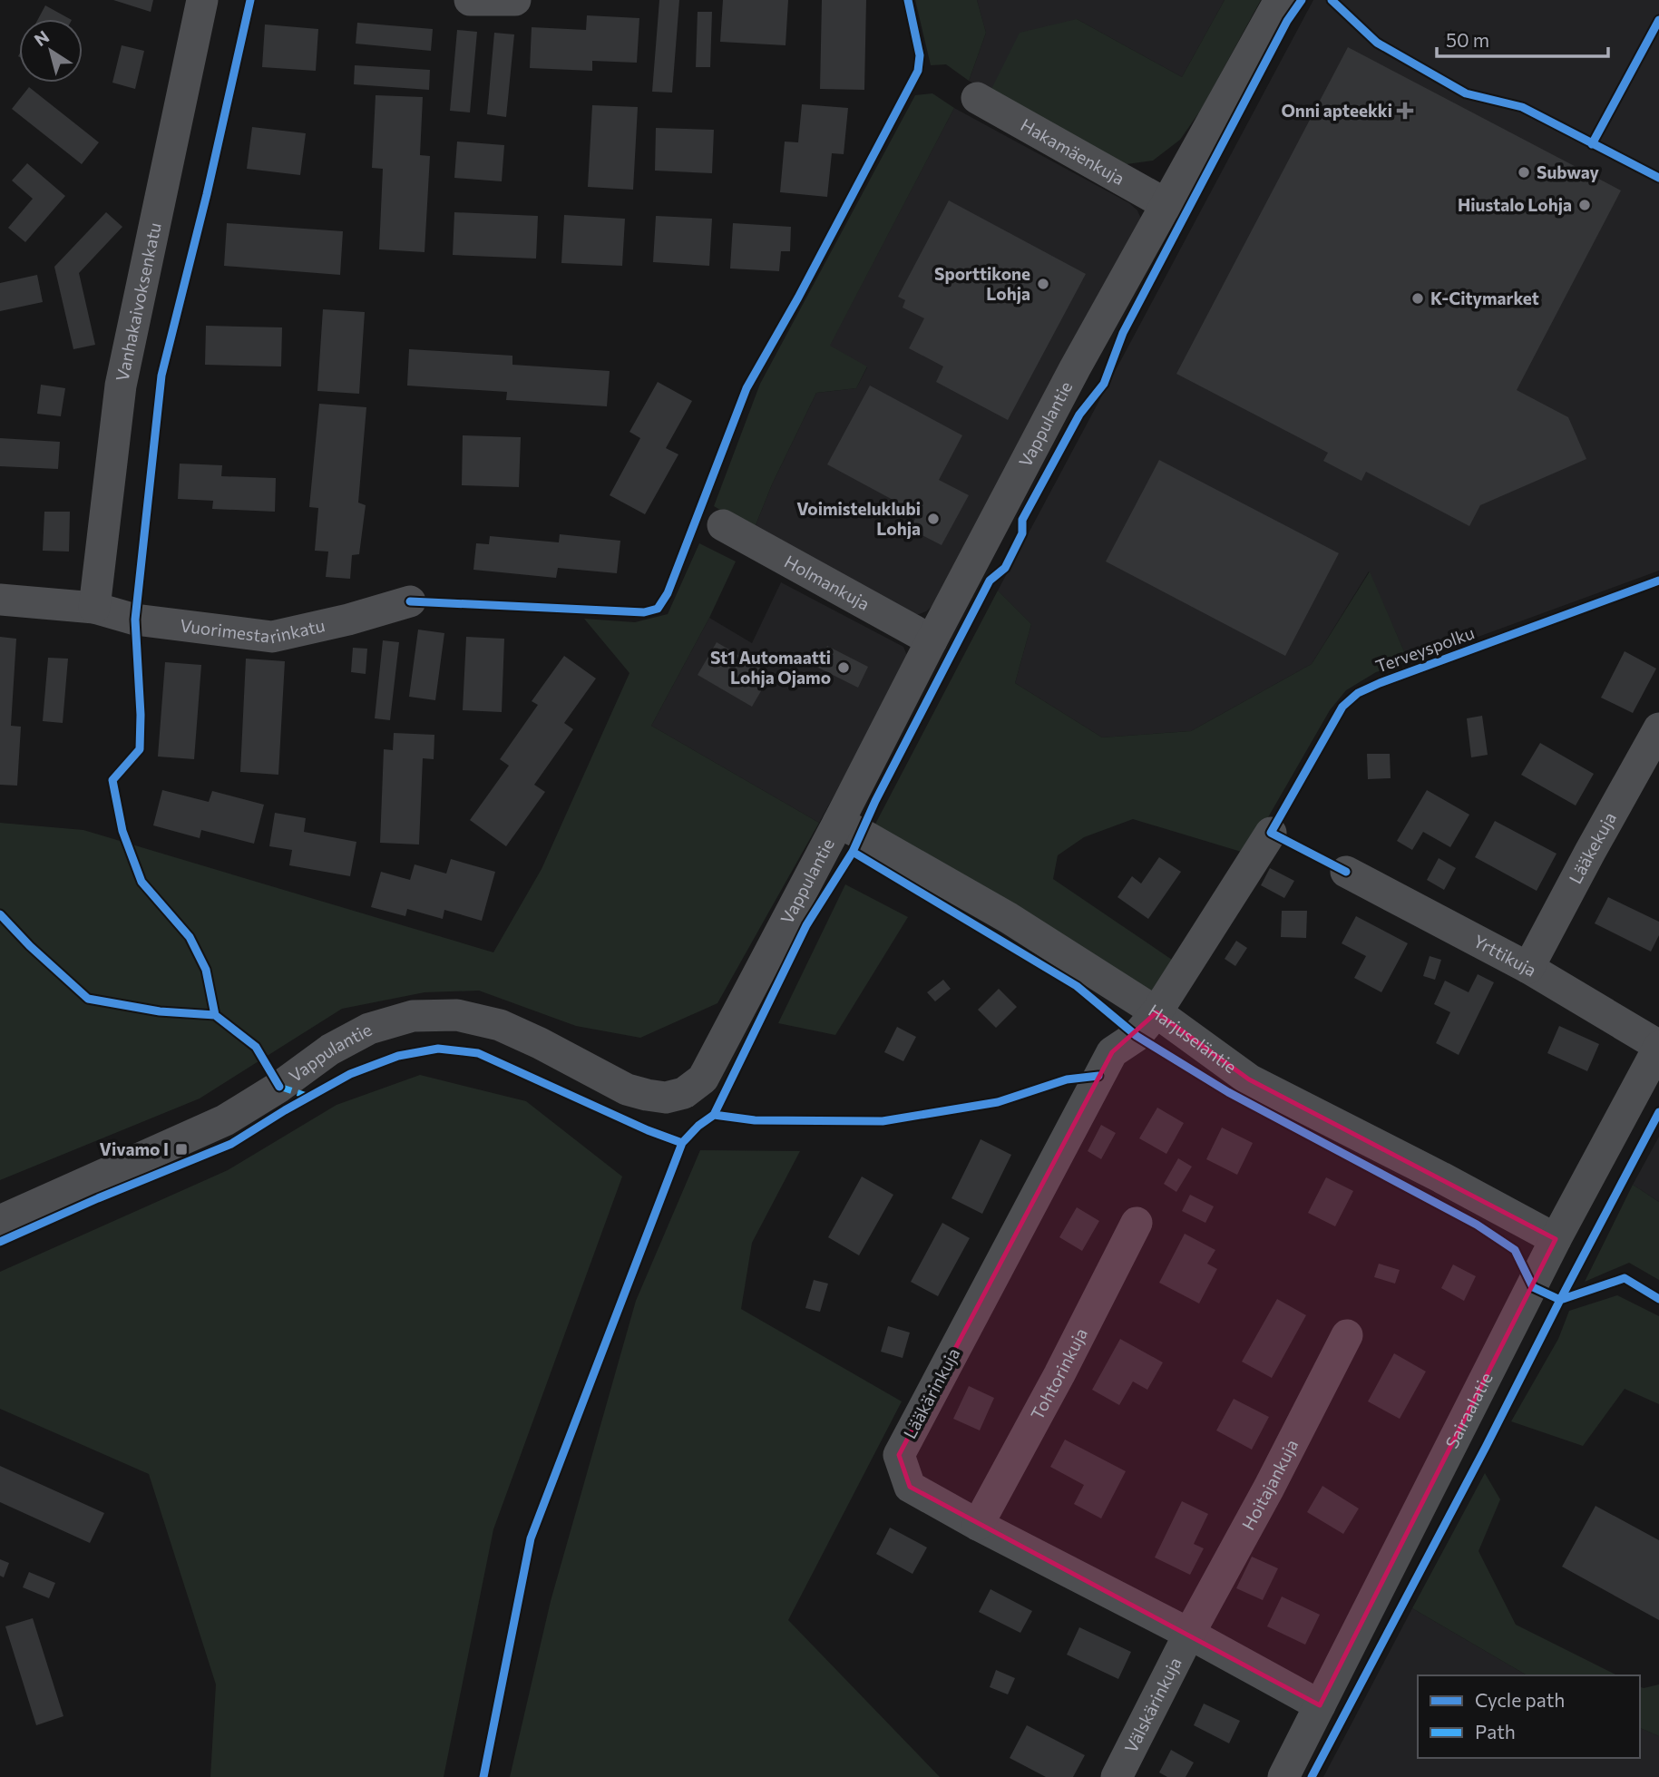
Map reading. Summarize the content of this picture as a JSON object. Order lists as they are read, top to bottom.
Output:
{
  "streets": {
    "street": [
      "Hakamäenkuja",
      "Vanhakaivoksenkatu",
      "Vappulantie",
      "Holmankuja",
      "Vuorimestarinkatu",
      "Lääkekuja",
      "Yrttikuja",
      "Harjuseläntie",
      "Tohtorinkuja",
      "Lääkärinkuja",
      "Sairaalatie",
      "Hoitajankuja",
      "Välskärinkuja"
    ],
    "cycle path": ["Terveyspolku"]
  },
  "crossings": [
    ["Hakamäenkuja", "Vappulantie"],
    ["Vanhakaivoksenkatu", "Vuorimestarinkatu"],
    ["Vappulantie", "Holmankuja"],
    ["Vappulantie", "Harjuseläntie"],
    ["Lääkekuja", "Yrttikuja"],
    ["Yrttikuja", "Sairaalatie"],
    ["Harjuseläntie", "Lääkärinkuja"],
    ["Harjuseläntie", "Sairaalatie"],
    ["Tohtorinkuja", "Lääkärinkuja"],
    ["Lääkärinkuja", "Sairaalatie"],
    ["Lääkärinkuja", "Hoitajankuja"],
    ["Lääkärinkuja", "Välskärinkuja"],
    ["Hoitajankuja", "Välskärinkuja"]
  ],
  "places": {
    "health": ["Onni apteekki"],
    "other": [
      "Subway",
      "Hiustalo Lohja",
      "Sporttikone Lohja",
      "K-Citymarket",
      "Voimisteluklubi Lohja",
      "St1 Automaatti Lohja Ojamo"
    ],
    "transit": ["Vivamo I"]
  },
  "legend": ["Cycle path", "Path"],
  "scale_bar": "50 m",
  "north": "top left"
}
